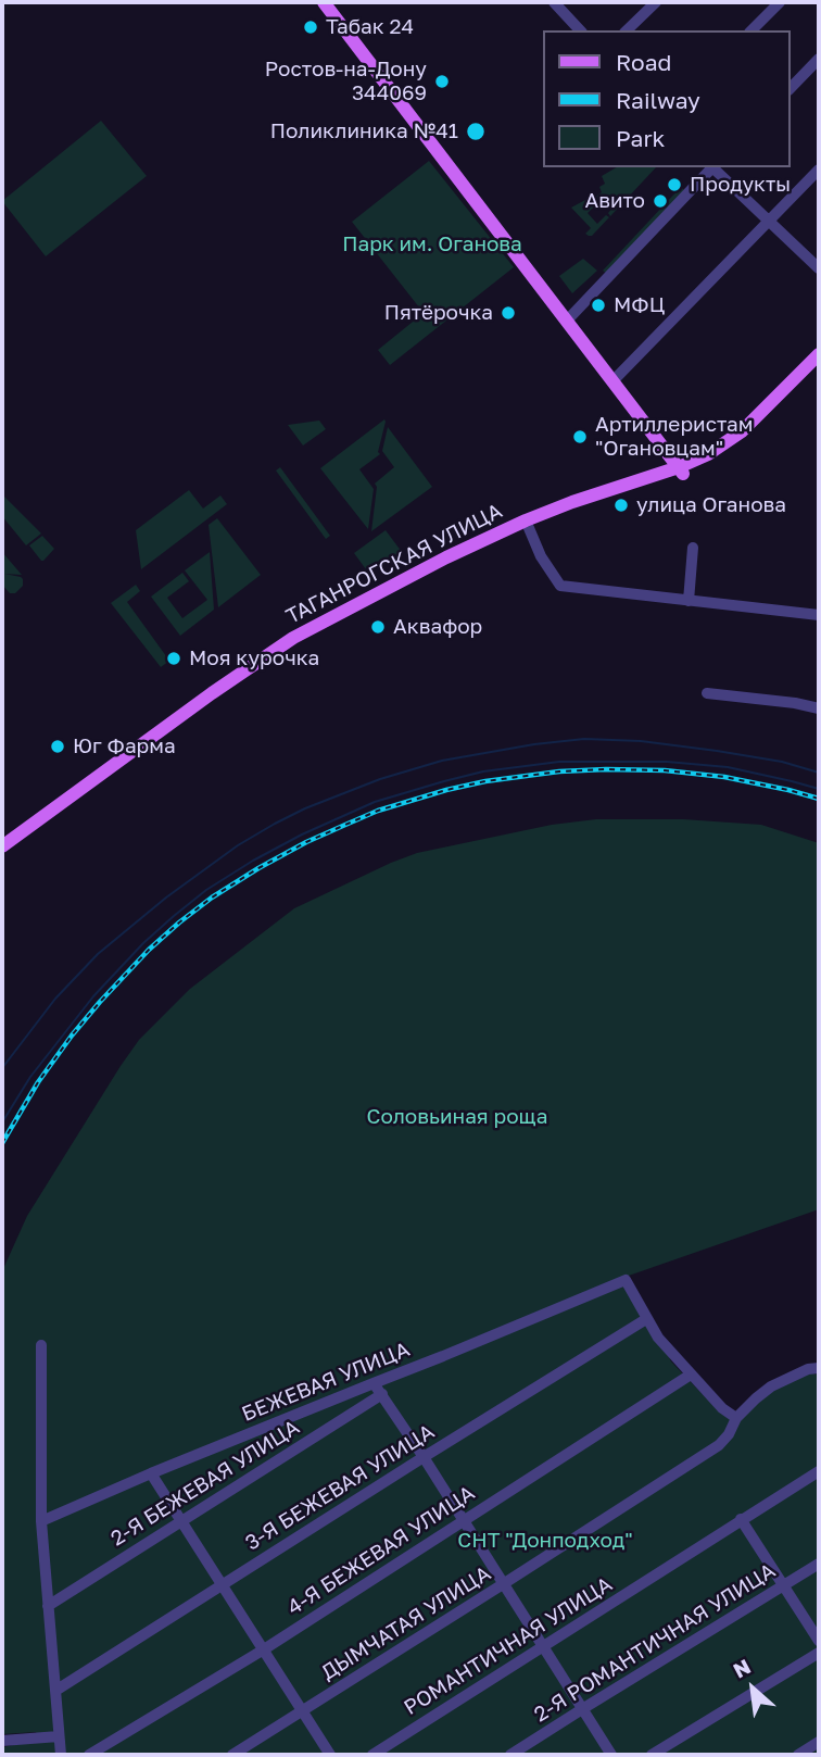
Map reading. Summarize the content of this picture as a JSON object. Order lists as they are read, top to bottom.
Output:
{
  "streets": {
    "main road": ["ТАГАНРОГСКАЯ УЛИЦА"],
    "street": [
      "БЕЖЕВАЯ УЛИЦА",
      "2-Я БЕЖЕВАЯ УЛИЦА",
      "3-Я БЕЖЕВАЯ УЛИЦА",
      "4-Я БЕЖЕВАЯ УЛИЦА",
      "ДЫМЧАТАЯ УЛИЦА",
      "2-Я РОМАНТИЧНАЯ УЛИЦА",
      "РОМАНТИЧНАЯ УЛИЦА"
    ]
  },
  "crossings": [
    ["БЕЖЕВАЯ УЛИЦА", "3-Я БЕЖЕВАЯ УЛИЦА"]
  ],
  "parks": ["Парк им. Оганова", "Соловьиная роща", "СНТ \"Донподход\""],
  "places": [
    "Табак 24",
    "Ростов-на-Дону 344069",
    "Поликлиника №41",
    "Продукты",
    "Авито",
    "МФЦ",
    "Пятёрочка",
    "Артиллеристам \"Огановцам\"",
    "улица Оганова",
    "Аквафор",
    "Моя курочка",
    "Юг Фарма"
  ],
  "legend": ["Road", "Railway", "Park"],
  "north": "top left"
}
